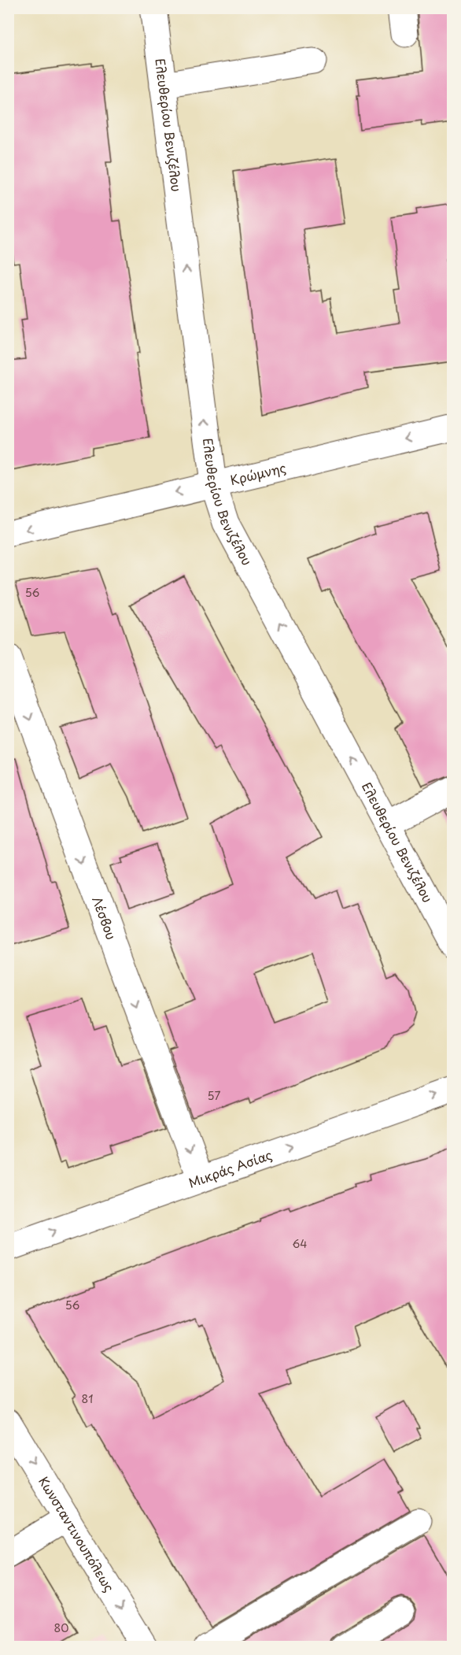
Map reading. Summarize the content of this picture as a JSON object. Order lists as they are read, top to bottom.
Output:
{
  "streets": {
    "street": [
      "Ελευθερίου Βενιζέλου",
      "Κρώμνης",
      "Λέσβου",
      "Μικράς Ασίας",
      "Κωνσταντινουπόλεως"
    ]
  },
  "crossings": [
    ["Ελευθερίου Βενιζέλου", "Κρώμνης"],
    ["Λέσβου", "Μικράς Ασίας"]
  ],
  "one_way": [
    "Ελευθερίου Βενιζέλου",
    "Κρώμνης",
    "Λέσβου",
    "Μικράς Ασίας",
    "Κωνσταντινουπόλεως"
  ],
  "house_numbers": [
    "56",
    "57",
    "64",
    "56",
    "81",
    "80"
  ]
}
